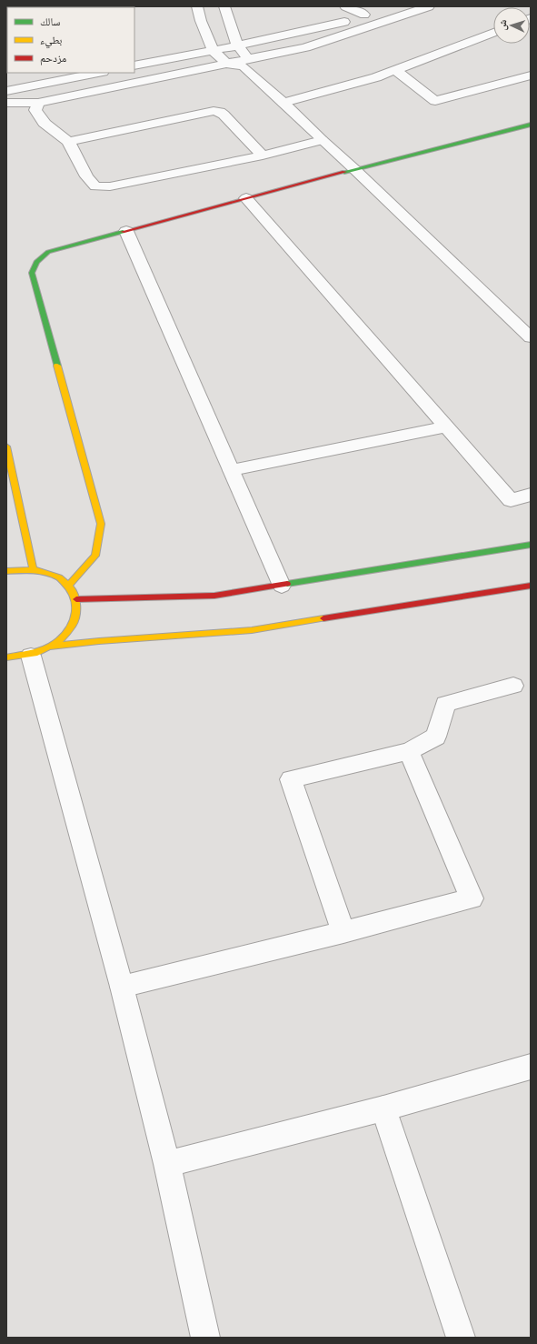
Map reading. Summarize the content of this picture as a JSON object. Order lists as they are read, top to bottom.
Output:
{
  "legend": ["سالك", "بطيء", "مزدحم"],
  "north": "left"
}
